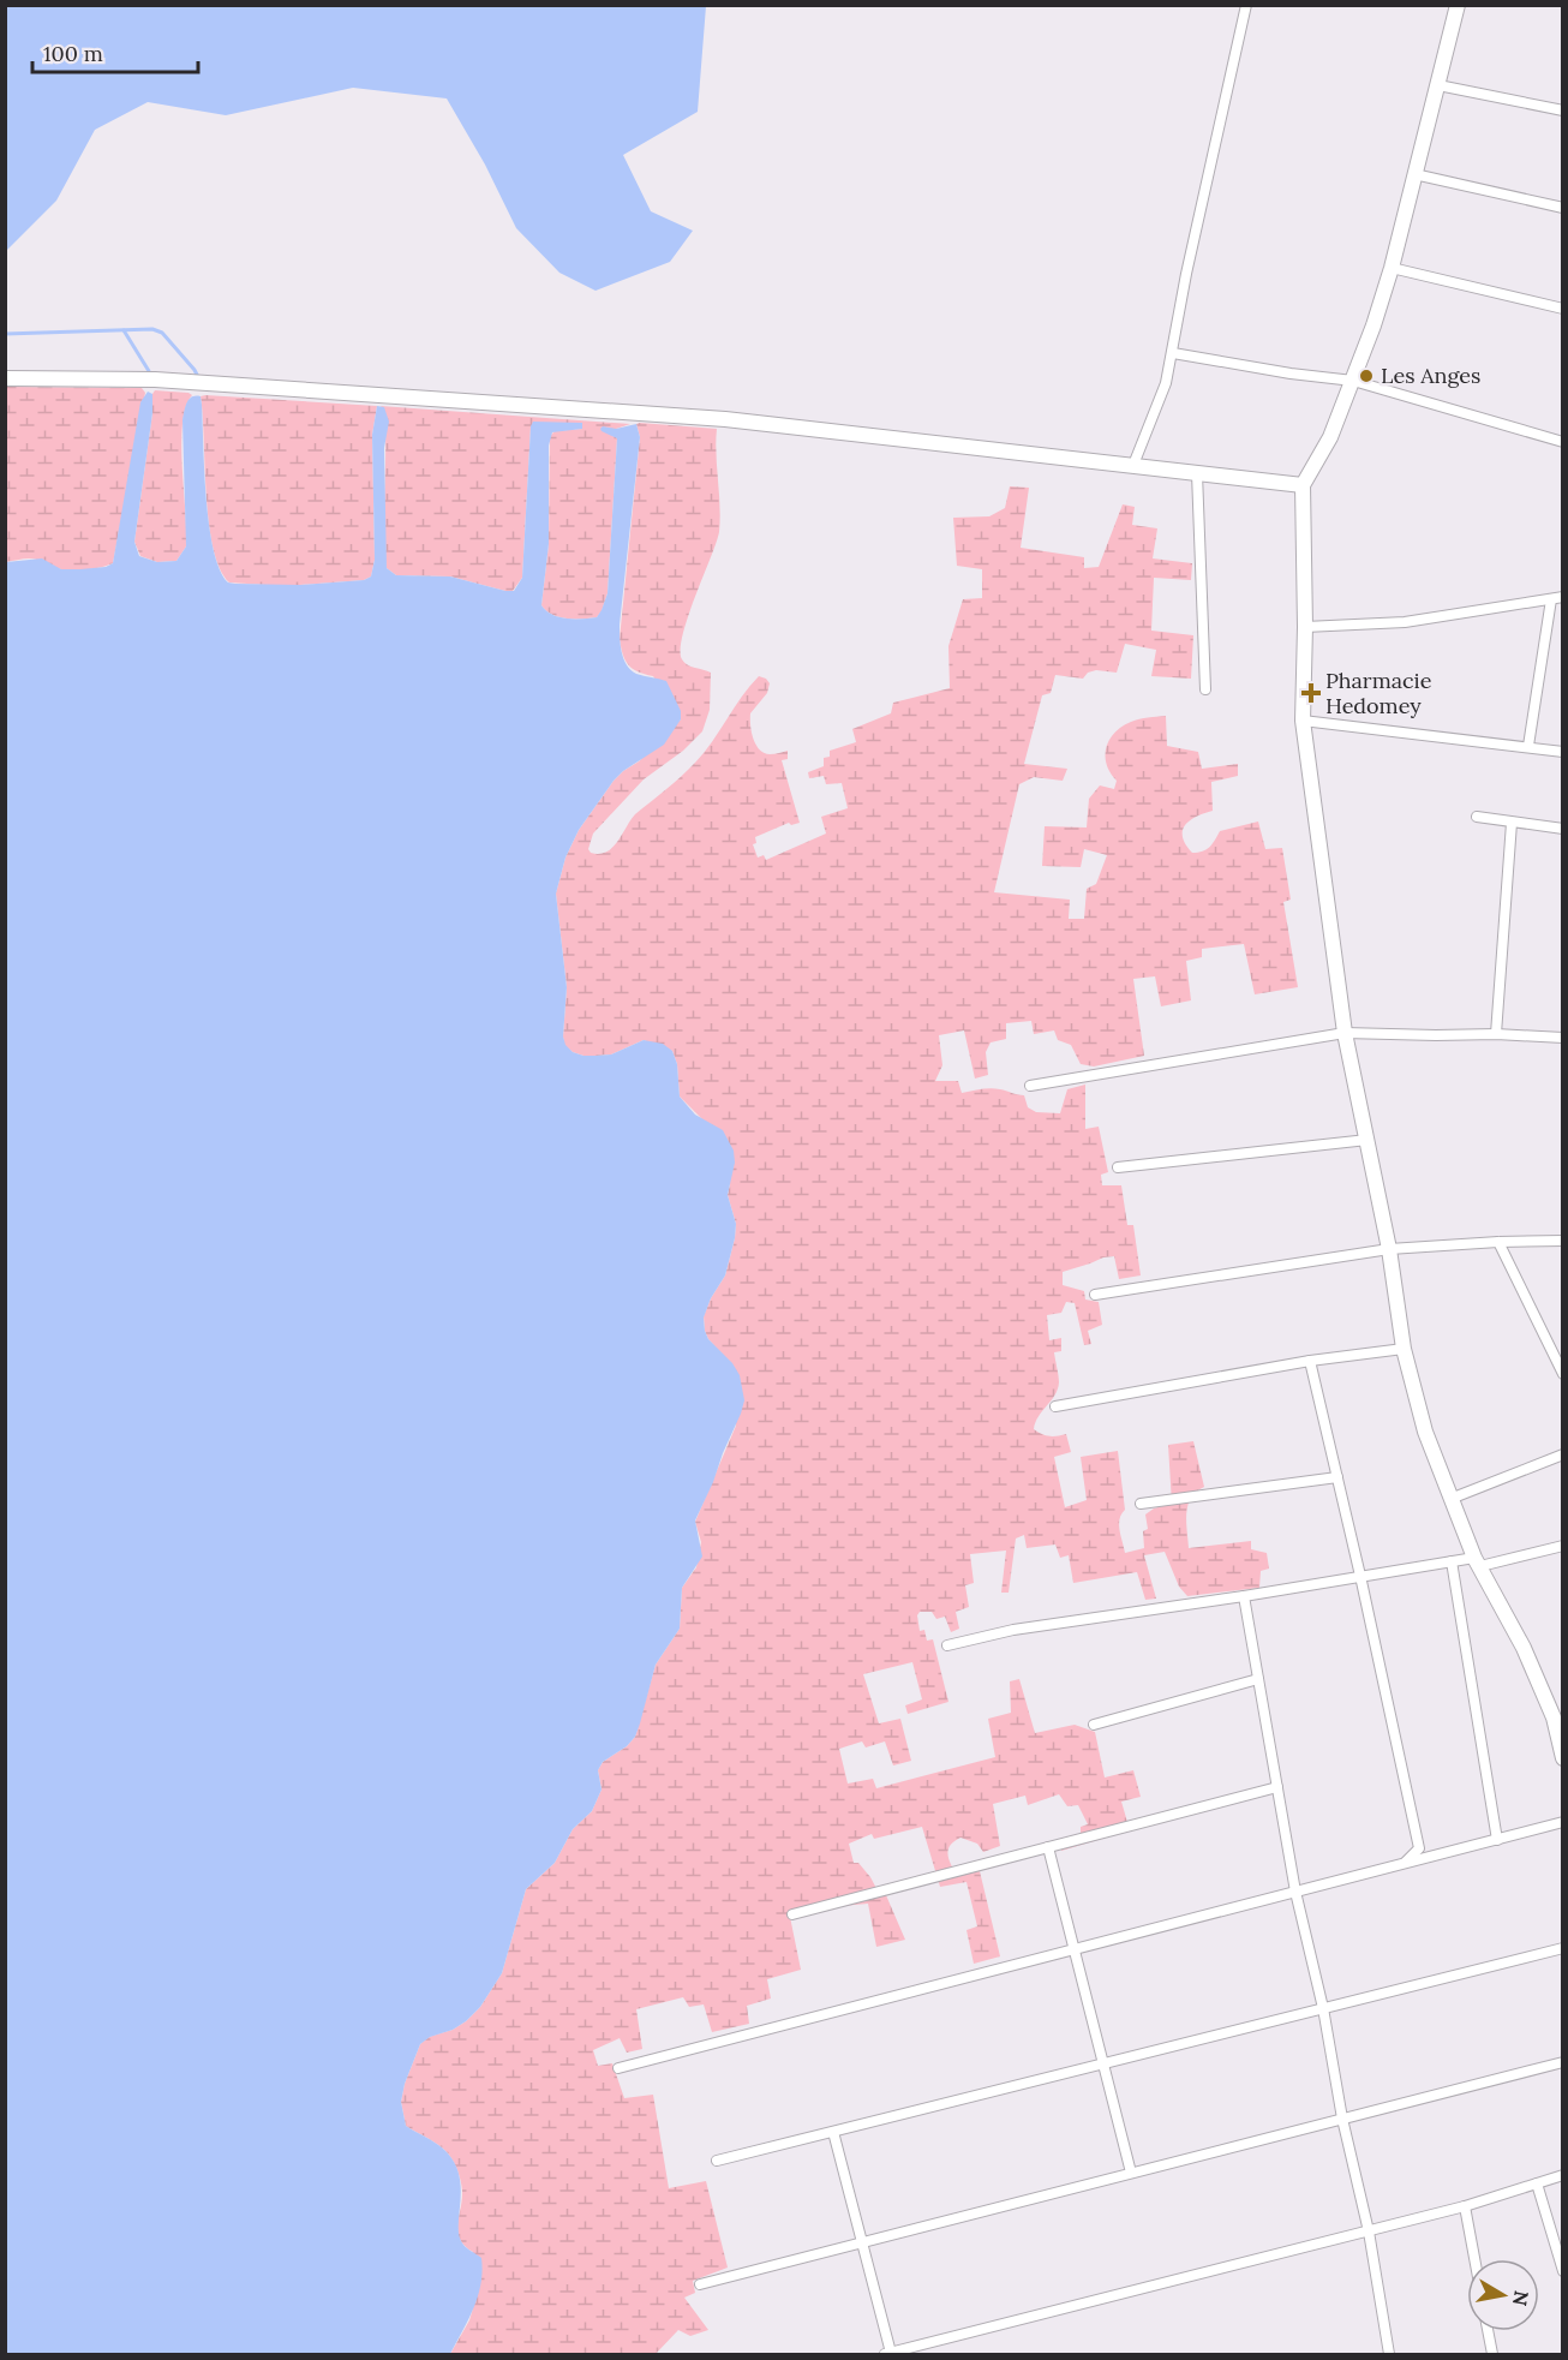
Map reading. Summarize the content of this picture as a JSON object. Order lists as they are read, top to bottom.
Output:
{
  "places": {
    "other": ["Les Anges"],
    "health": ["Pharmacie Hedomey"]
  },
  "scale_bar": "100 m",
  "north": "right"
}
